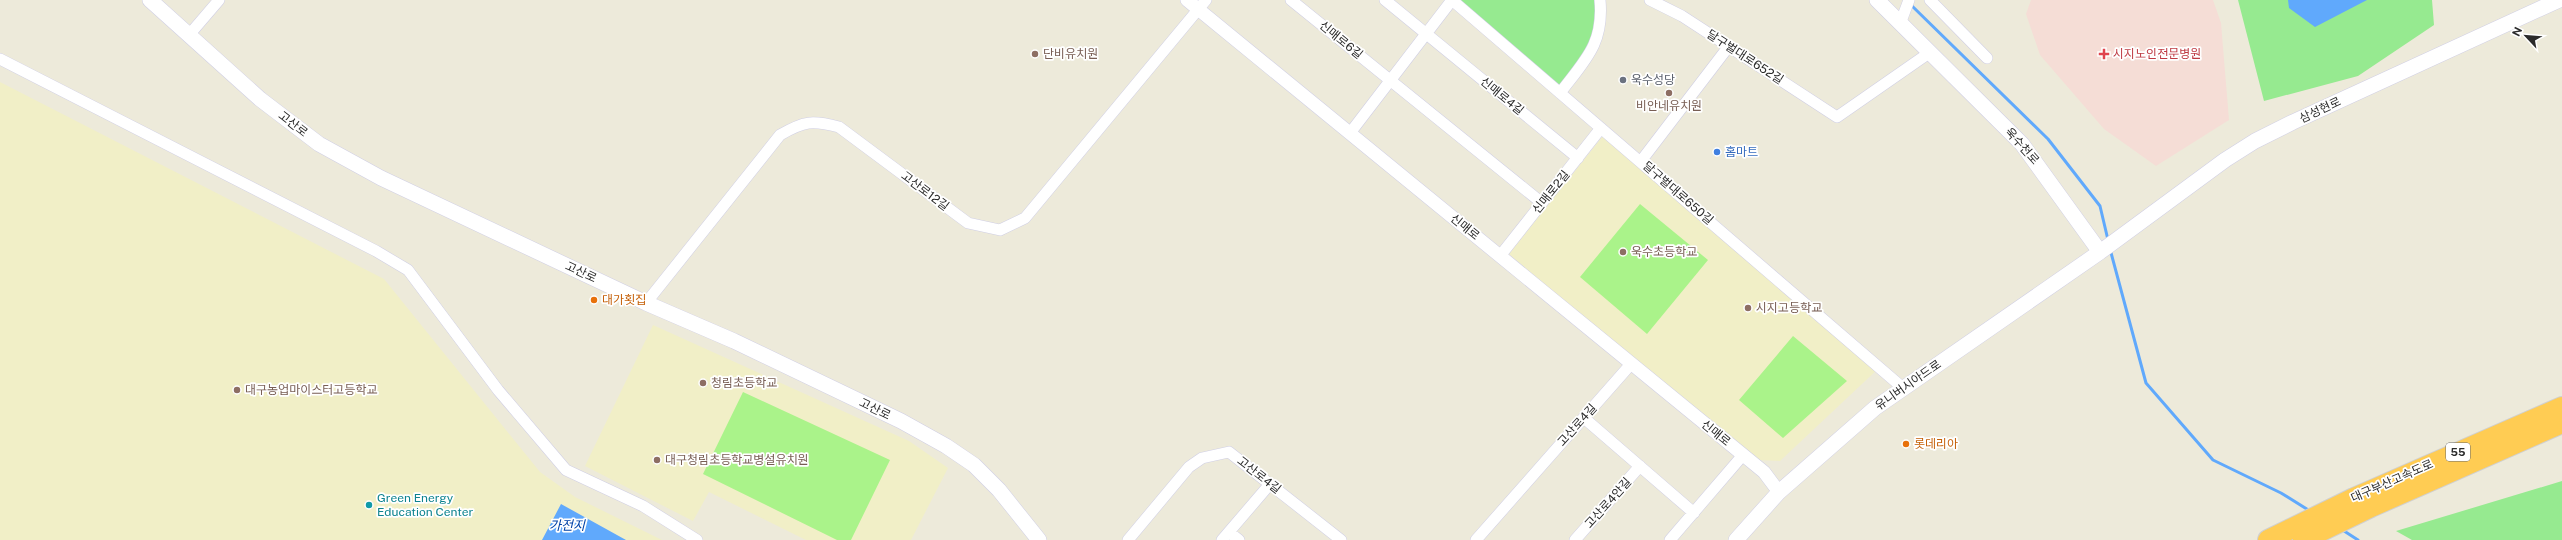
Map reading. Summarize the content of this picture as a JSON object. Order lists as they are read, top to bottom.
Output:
{
  "streets": {
    "highway": ["55", "대구부산고속도로"],
    "main road": [
      "삼성현로",
      "고산로",
      "욱수천로",
      "유니버시아드로"
    ],
    "street": [
      "신매로6길",
      "달구벌대로652길",
      "신매로4길",
      "고산로12길",
      "신매로2길",
      "달구벌대로650길",
      "신매로",
      "고산로4길",
      "고산로4안길"
    ]
  },
  "crossings": [
    ["달구벌대로652길", "욱수천로"],
    ["신매로4길", "신매로2길"],
    ["삼성현로", "욱수천로"],
    ["삼성현로", "유니버시아드로"],
    ["고산로", "고산로12길"],
    ["욱수천로", "유니버시아드로"],
    ["고산로12길", "신매로"],
    ["신매로2길", "달구벌대로650길"],
    ["신매로2길", "신매로"],
    ["달구벌대로650길", "유니버시아드로"],
    ["신매로", "유니버시아드로"],
    ["신매로", "고산로4길"],
    ["고산로4길", "고산로4안길"]
  ],
  "water": ["가전지"],
  "places": {
    "other": [
      "단비유치원",
      "욱수성당",
      "비안네유치원",
      "홈마트",
      "욱수초등학교",
      "대가횟집",
      "시지고등학교",
      "청림초등학교",
      "대구농업마이스터고등학교",
      "롯데리아",
      "대구청림초등학교병설유치원",
      "Green Energy Education Center"
    ],
    "health": ["시지노인전문병원"]
  },
  "north": "top left"
}
